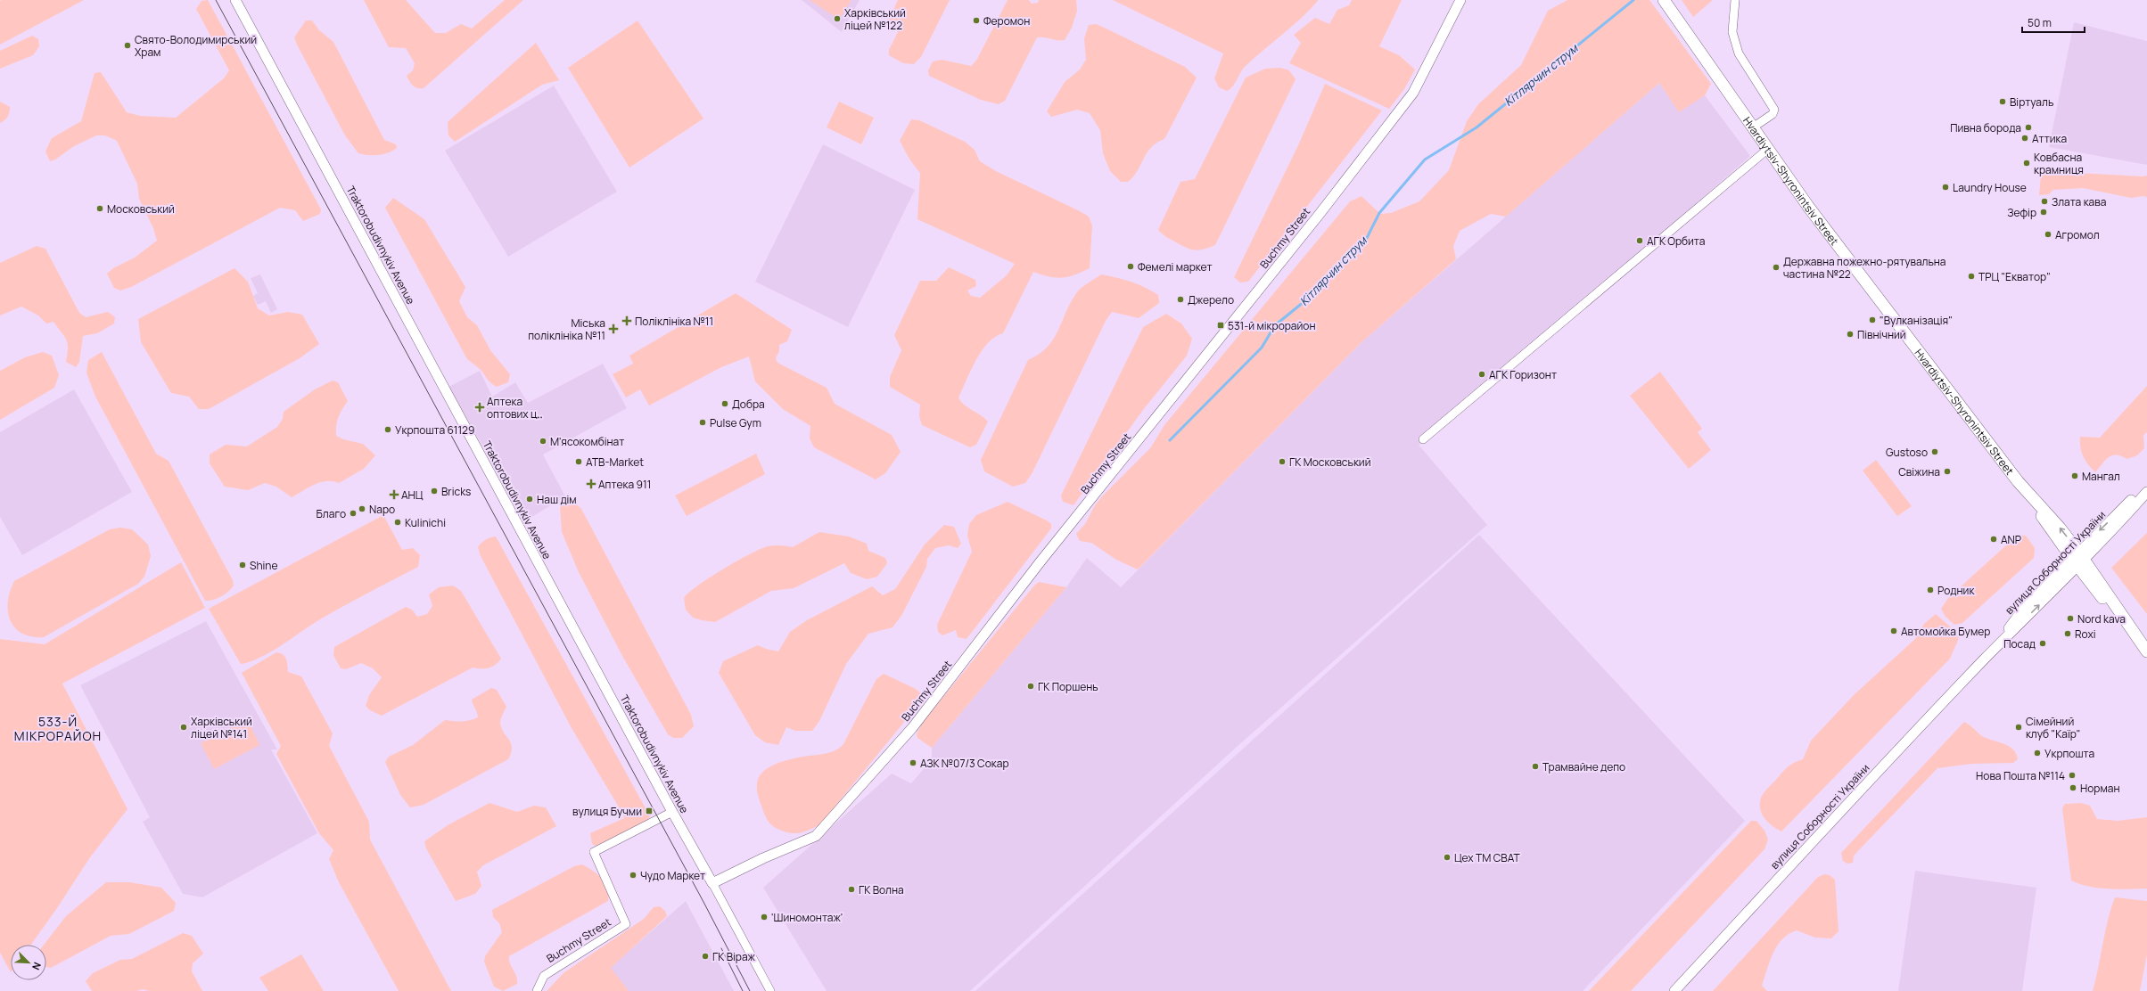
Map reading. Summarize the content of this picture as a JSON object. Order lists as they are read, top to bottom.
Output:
{
  "streets": {
    "main road": ["Hvardiytsiv-Shyronintsiv Street"],
    "street": ["Buchmy Street", "Traktorobudivnykiv Avenue", "вулиця Соборності України"]
  },
  "crossings": [
    ["Hvardiytsiv-Shyronintsiv Street", "вулиця Соборності України"],
    ["Buchmy Street", "Traktorobudivnykiv Avenue"]
  ],
  "districts": ["533-Й МІКРОРАЙОН"],
  "water": ["Кітлярчин струм"],
  "places": {
    "other": [
      "Харківський ліцей №122",
      "Феромон",
      "Свято-Володимирський Храм",
      "Віртуаль",
      "Пивна борода",
      "Аттика",
      "Ковбасна крамниця",
      "Laundry House",
      "Злата кава",
      "Московський",
      "Зефір",
      "Агромол",
      "АГК Орбита",
      "Фемелі маркет",
      "Державна пожежно-рятувальна частина №22",
      "ТРЦ \"Екватор\"",
      "Джерело",
      "\"Вулканізація\"",
      "Північний",
      "АГК Горизонт",
      "Добра",
      "Pulse Gym",
      "Укрпошта 61129",
      "М'ясокомбінат",
      "Gustoso",
      "ATB-Market",
      "ГК Московський",
      "Свіжина",
      "Мангал",
      "Bricks",
      "Наш дім",
      "Napo",
      "Благо",
      "Kulinichi",
      "ANP",
      "Shine",
      "Родник",
      "Nord kava",
      "Автомойка Бумер",
      "Roxi",
      "Посад",
      "ГК Поршень",
      "Харківський ліцей №141",
      "Сімейний клуб \"Каїр\"",
      "Укрпошта",
      "АЗК №07/3 Сокар",
      "Трамвайне депо",
      "Нова Пошта №114",
      "Норман",
      "Цех ТМ СВАТ",
      "Чудо Маркет",
      "ГК Волна",
      "'Шиномонтаж'",
      "ГК Віраж"
    ],
    "health": [
      "Поліклініка №11",
      "Міська поліклініка №11",
      "Аптека оптових ц‥",
      "Аптека 911",
      "АНЦ"
    ],
    "transit": ["531-й мікрорайон", "вулиця Бучми"]
  },
  "scale_bar": "50 m",
  "north": "bottom right"
}
